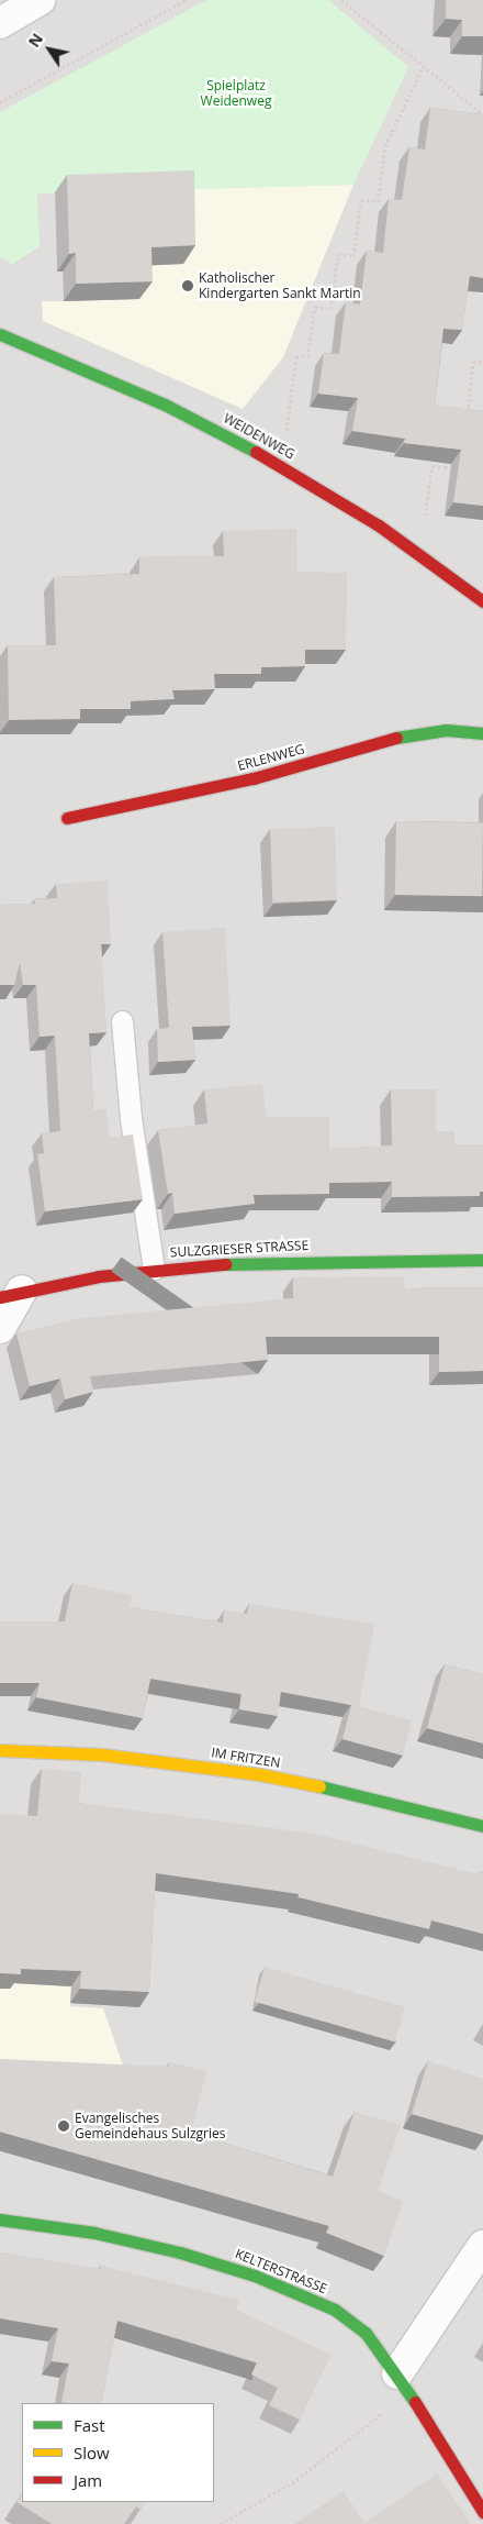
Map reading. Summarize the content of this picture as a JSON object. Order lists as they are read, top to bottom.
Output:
{
  "streets": {
    "street": [
      "WEIDENWEG",
      "ERLENWEG",
      "SULZGRIESER STRASSE",
      "IM FRITZEN",
      "KELTERSTRASSE"
    ]
  },
  "parks": ["Spielplatz Weidenweg"],
  "places": ["Katholischer Kindergarten Sankt Martin", "Evangelisches Gemeindehaus Sulzgries"],
  "legend": ["Fast", "Slow", "Jam"],
  "north": "top left"
}
